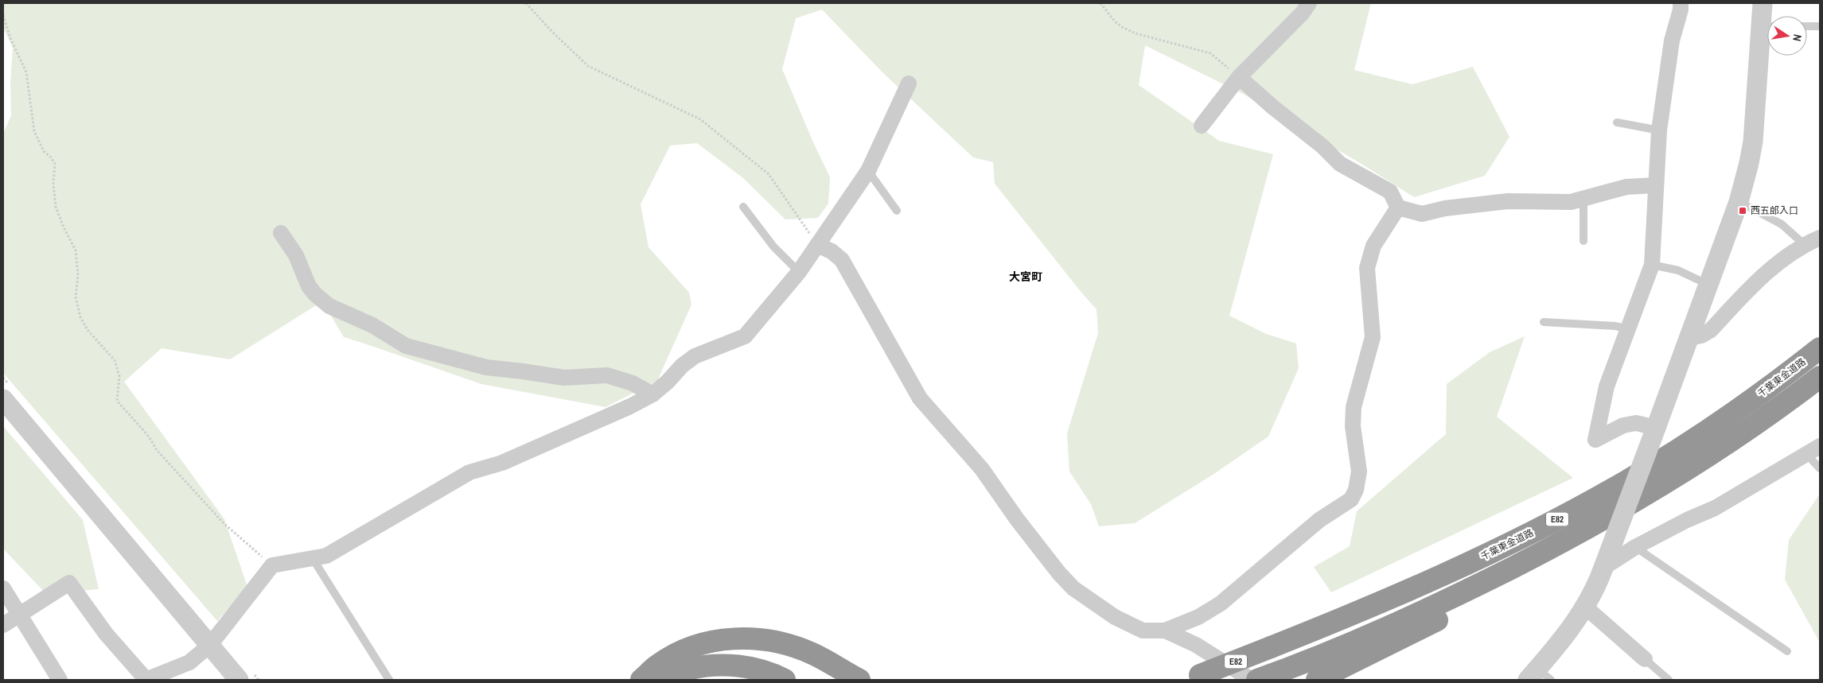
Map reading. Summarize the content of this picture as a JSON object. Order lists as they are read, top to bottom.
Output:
{
  "streets": {
    "highway": ["千葉東金道路", "E82"]
  },
  "districts": ["大宮町"],
  "places": {
    "transit": ["西五郎入口"]
  },
  "north": "right"
}
